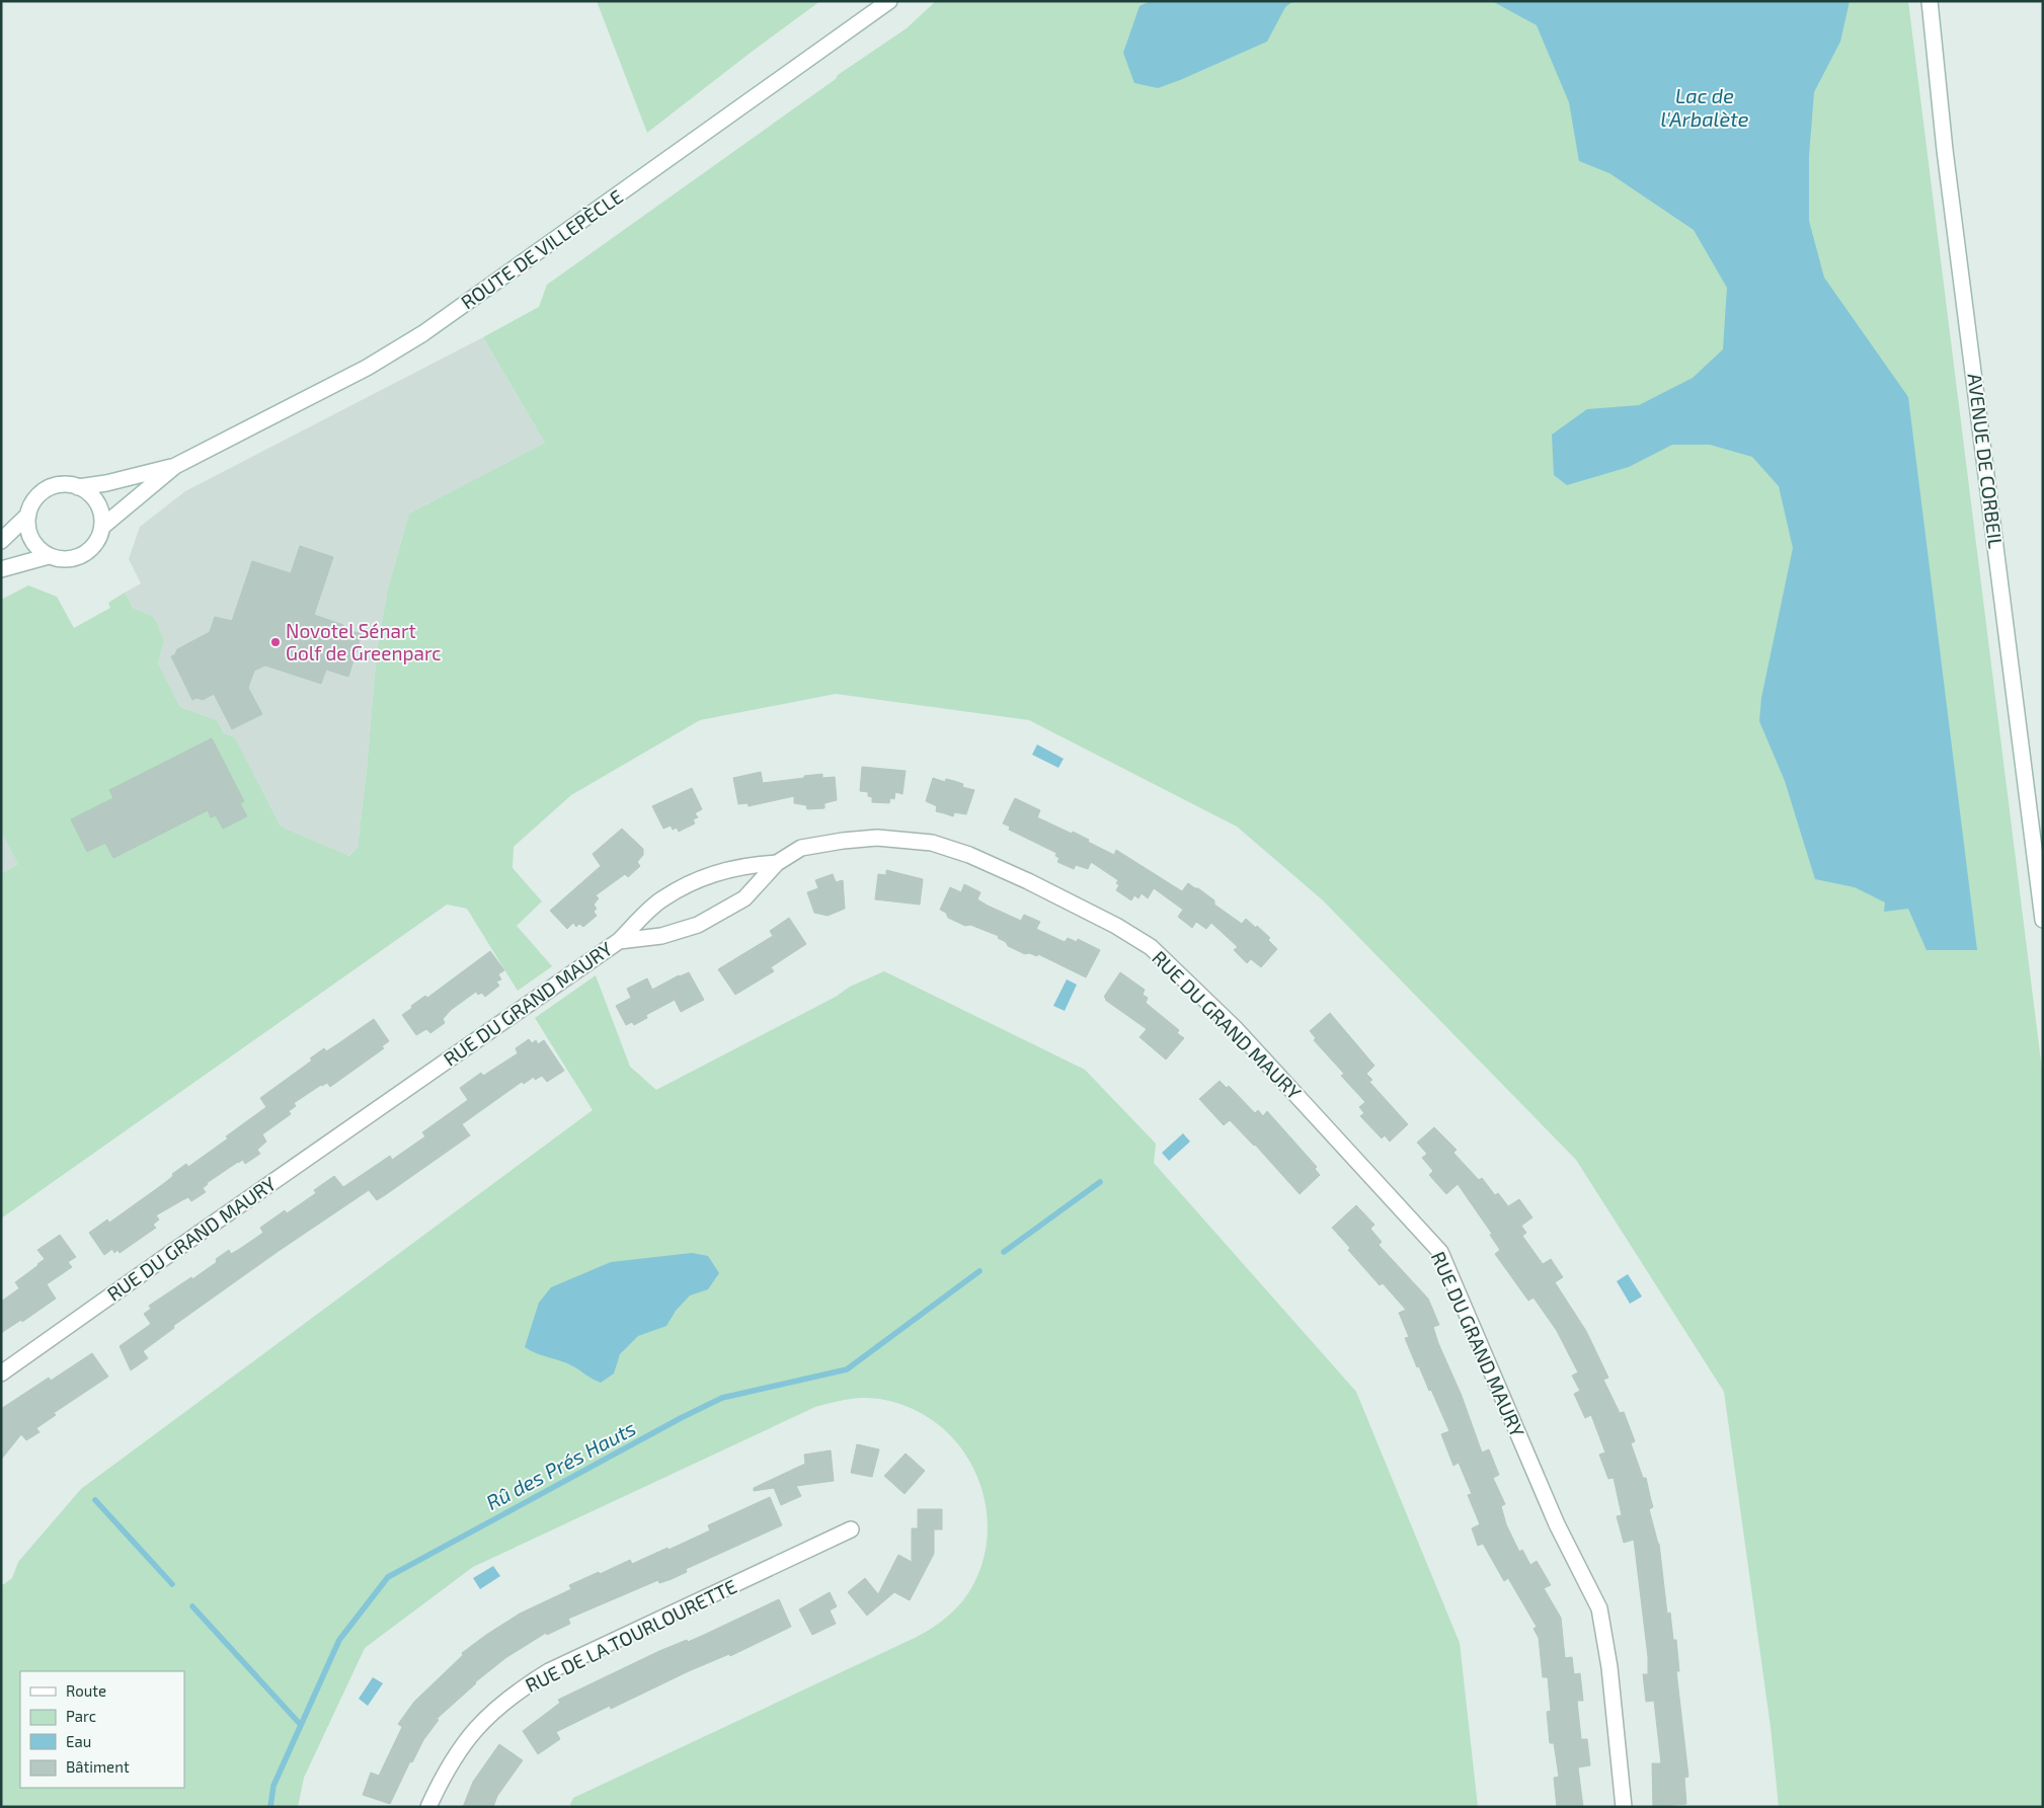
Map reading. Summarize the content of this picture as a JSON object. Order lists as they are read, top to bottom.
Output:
{
  "streets": {
    "street": [
      "ROUTE DE VILLEPÈCLE",
      "AVENUE DE CORBEIL",
      "RUE DU GRAND MAURY",
      "RUE DE LA TOURLOURETTE"
    ]
  },
  "water": ["Lac de l'Arbalète", "Rû des Prés Hauts"],
  "places": ["Novotel Sénart Golf de Greenparc"],
  "legend": [
    "Route",
    "Parc",
    "Eau",
    "Bâtiment"
  ]
}
